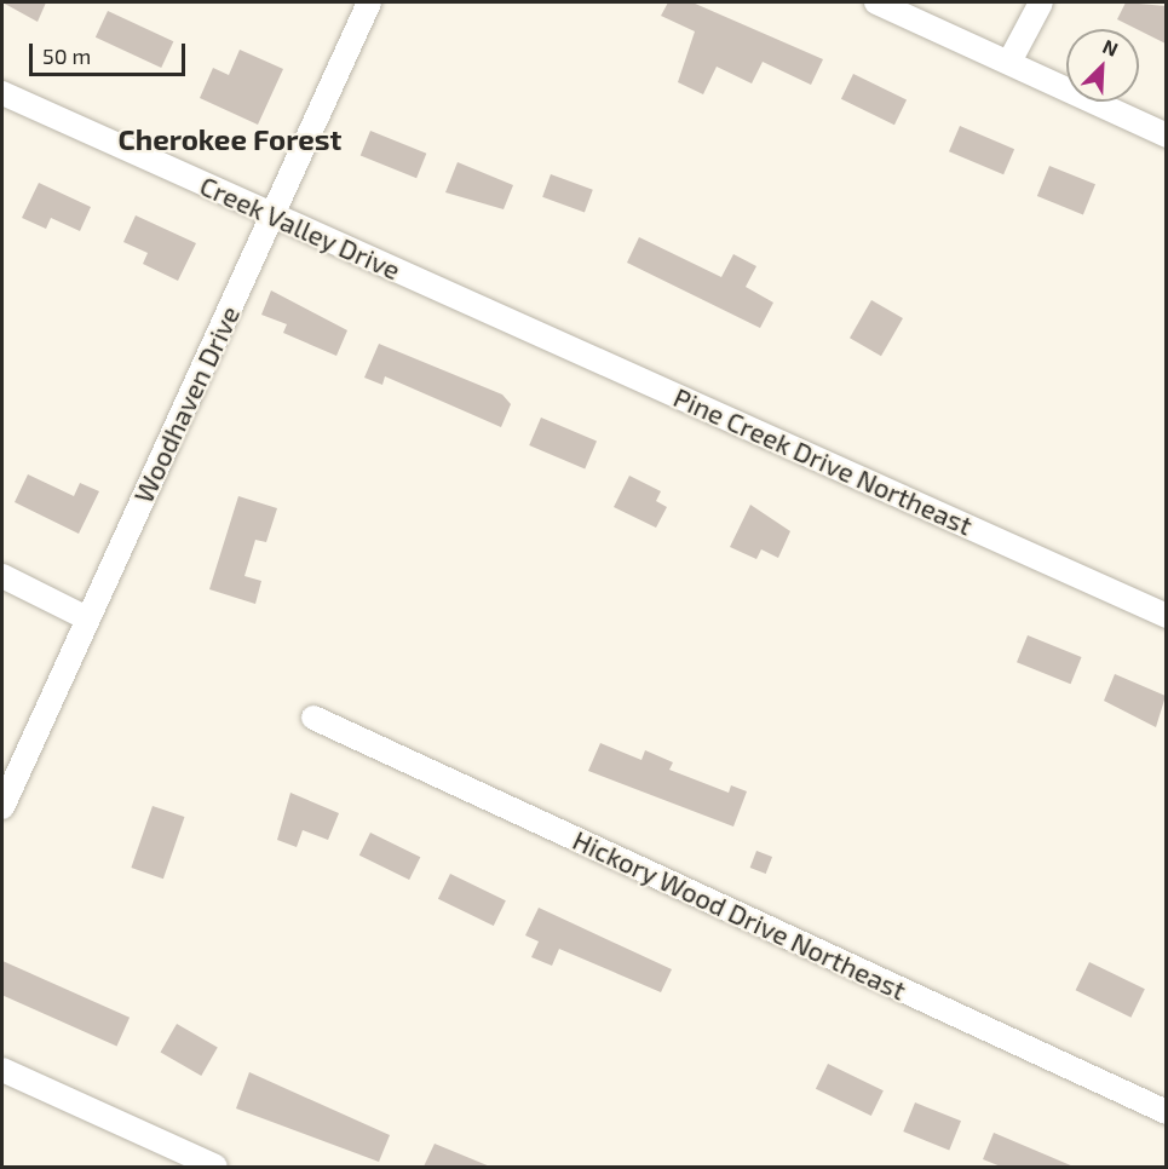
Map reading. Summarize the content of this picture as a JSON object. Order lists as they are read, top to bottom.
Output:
{
  "streets": {
    "street": [
      "Creek Valley Drive",
      "Woodhaven Drive",
      "Pine Creek Drive Northeast",
      "Hickory Wood Drive Northeast"
    ]
  },
  "crossings": [
    ["Creek Valley Drive", "Woodhaven Drive"],
    ["Creek Valley Drive", "Pine Creek Drive Northeast"]
  ],
  "districts": ["Cherokee Forest"],
  "scale_bar": "50 m",
  "north": "top right"
}
